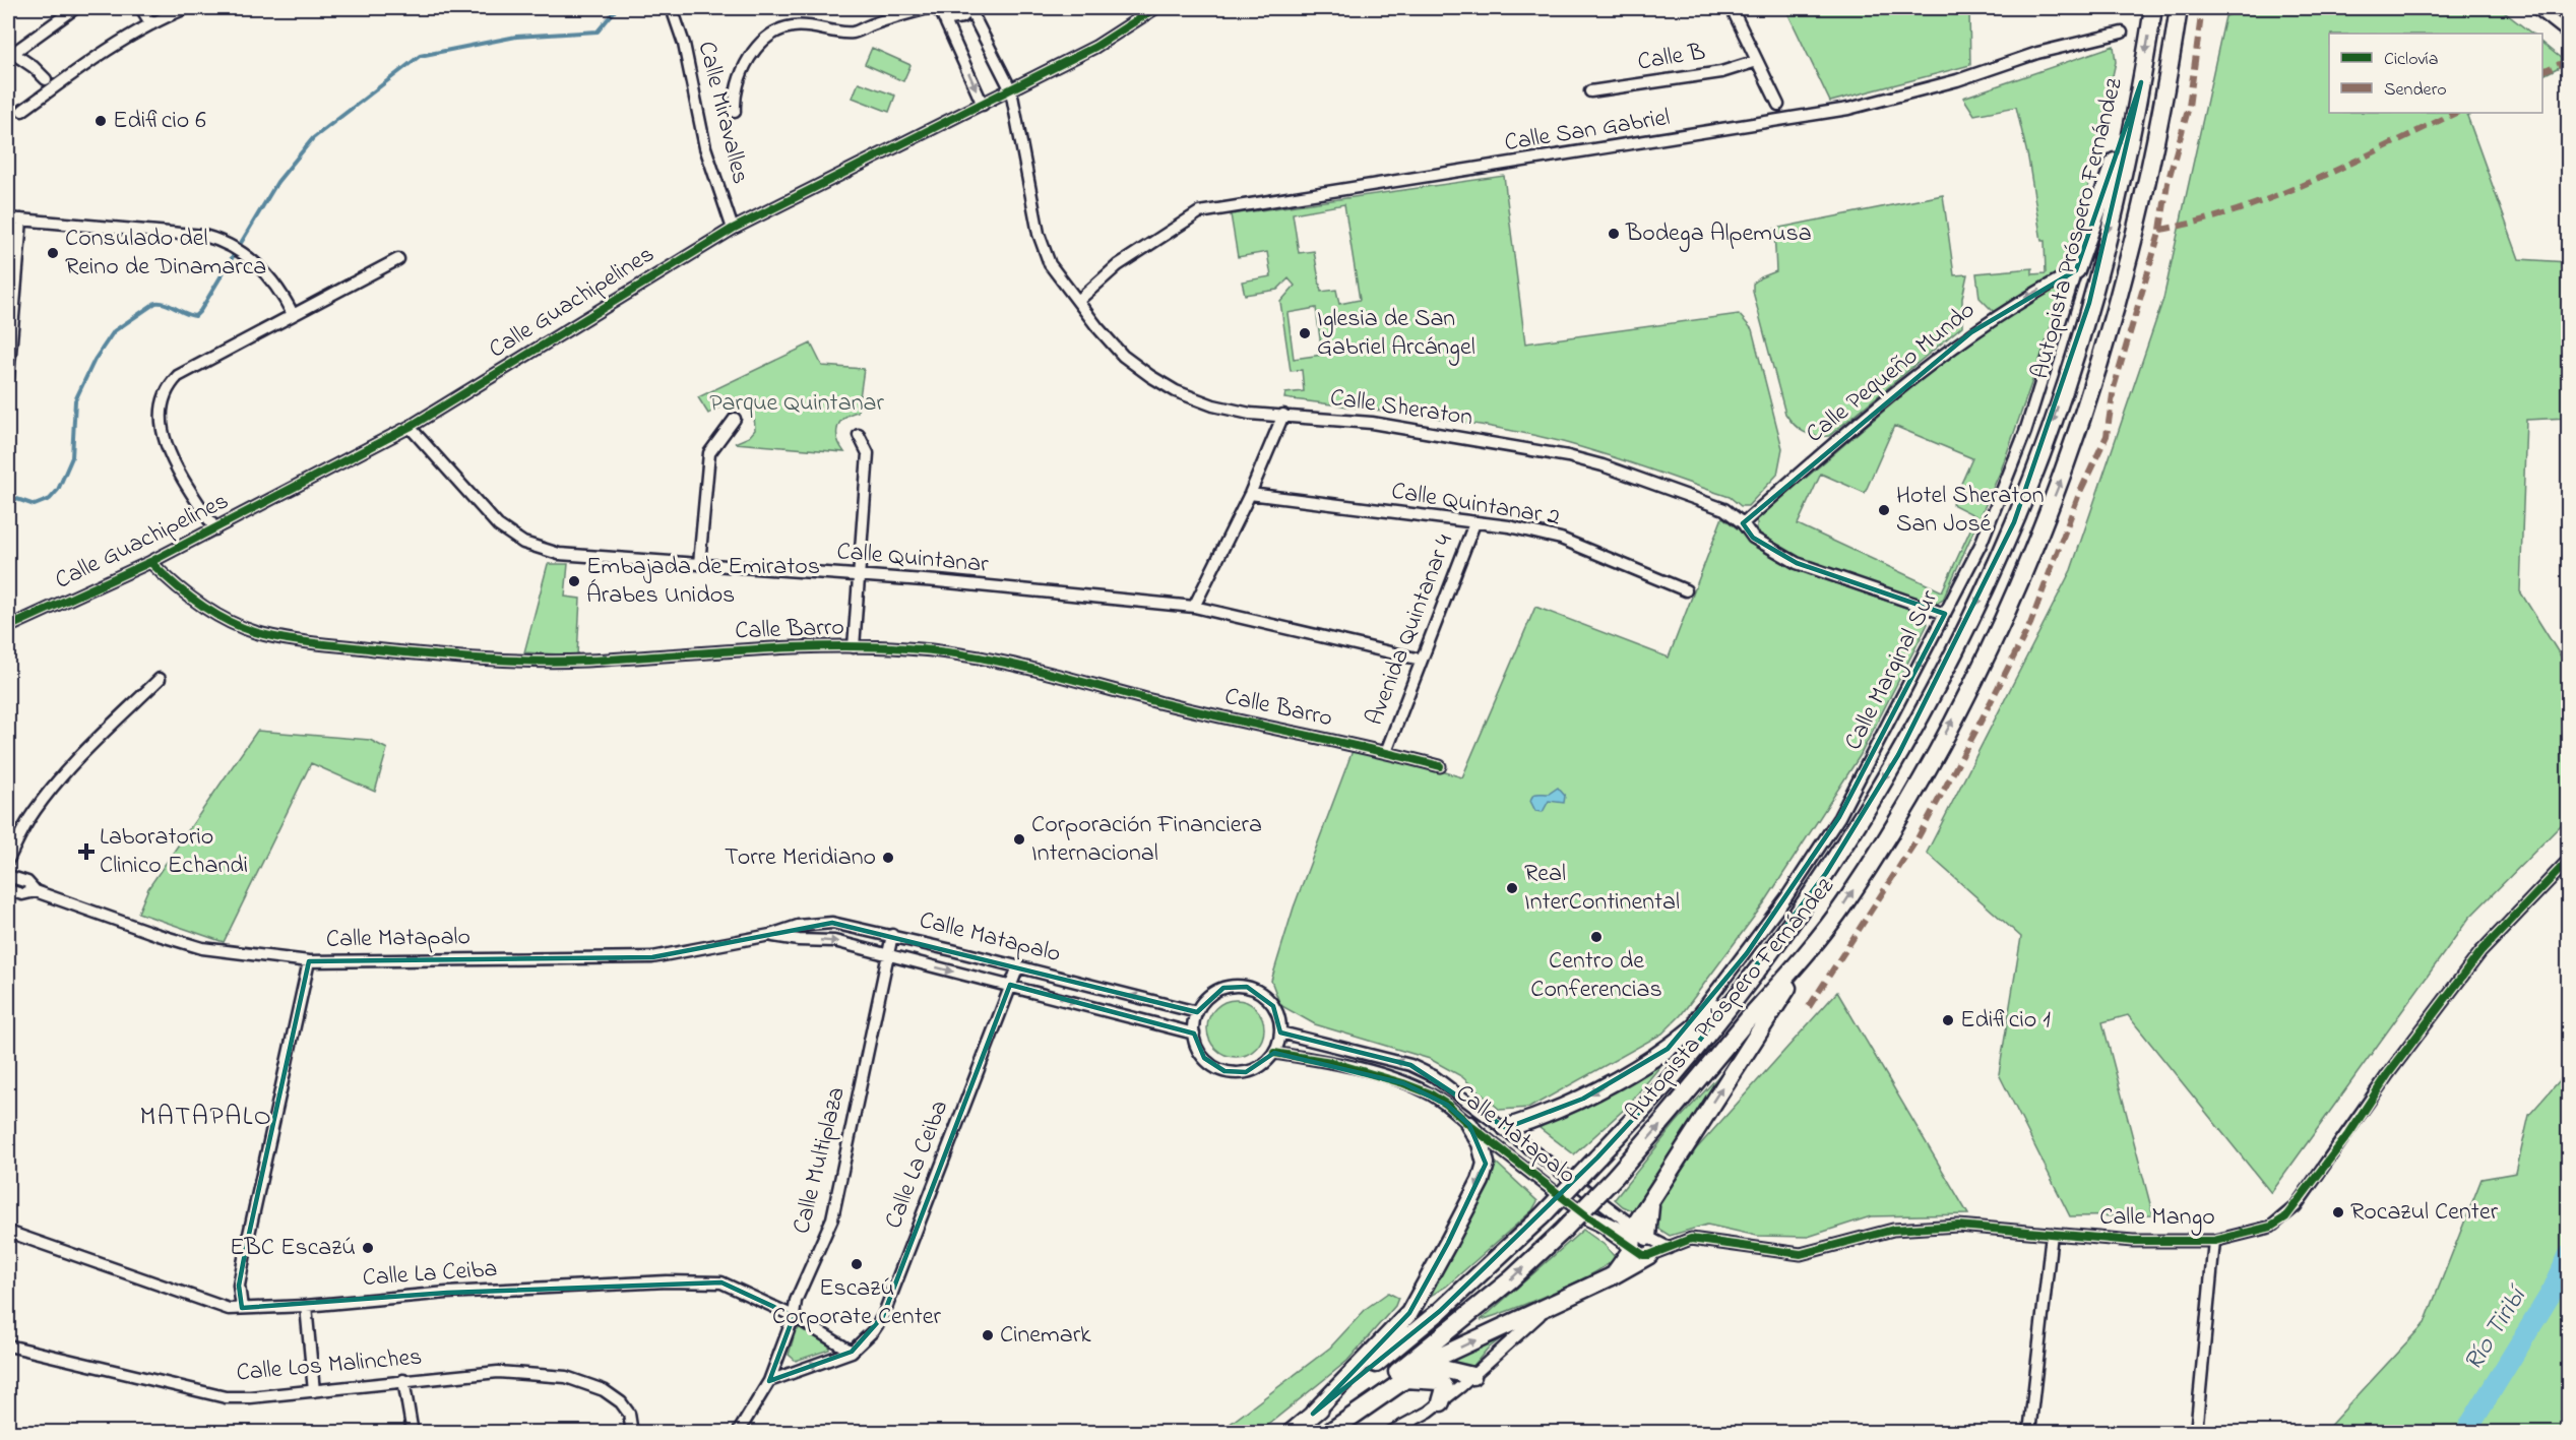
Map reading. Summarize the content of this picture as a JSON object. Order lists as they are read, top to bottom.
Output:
{
  "streets": {
    "highway": ["Autopista Próspero Fernández"],
    "street": [
      "Calle B",
      "Calle Miravalles",
      "Calle San Gabriel",
      "Calle Guachipelines",
      "Calle Pequeño Mundo",
      "Calle Sheraton",
      "Calle Quintanar 2",
      "Calle Quintanar",
      "Calle Barro",
      "Avenida Quintanar 4",
      "Calle Marginal Sur",
      "Calle Matapalo",
      "Calle Multiplaza",
      "Calle La Ceiba",
      "Calle Mango",
      "Calle Los Malinches"
    ]
  },
  "crossings": [
    ["Calle Miravalles", "Calle Guachipelines"],
    ["Calle San Gabriel", "Calle Sheraton"],
    ["Calle Guachipelines", "Calle Sheraton"],
    ["Calle Guachipelines", "Calle Quintanar"],
    ["Calle Guachipelines", "Calle Barro"],
    ["Calle Pequeño Mundo", "Calle Sheraton"],
    ["Calle Pequeño Mundo", "Calle Marginal Sur"],
    ["Calle Sheraton", "Calle Marginal Sur"],
    ["Calle Quintanar 2", "Avenida Quintanar 4"],
    ["Calle Quintanar", "Avenida Quintanar 4"],
    ["Calle Barro", "Avenida Quintanar 4"],
    ["Calle Matapalo", "Calle Multiplaza"],
    ["Calle Matapalo", "Calle La Ceiba"],
    ["Calle Matapalo", "Calle Mango"],
    ["Calle Multiplaza", "Calle La Ceiba"]
  ],
  "one_way": ["Calle Pequeño Mundo", "Calle Marginal Sur"],
  "districts": ["MATAPALO"],
  "water": ["Río Tiribí"],
  "parks": ["Parque Quintanar"],
  "places": {
    "other": [
      "Edificio 6",
      "Bodega Alpemusa",
      "Consulado del Reino de Dinamarca",
      "Iglesia de San Gabriel Arcángel",
      "Hotel Sheraton San José",
      "Embajada de Emiratos Árabes Unidos",
      "Corporación Financiera Internacional",
      "Torre Meridiano",
      "Real InterContinental",
      "Centro de Conferencias",
      "Edificio 1",
      "Rocazul Center",
      "EBC Escazú",
      "Escazú Corporate Center",
      "Cinemark"
    ],
    "health": ["Laboratorio Clinico Echandi"]
  },
  "legend": ["Ciclovía", "Sendero"]
}
